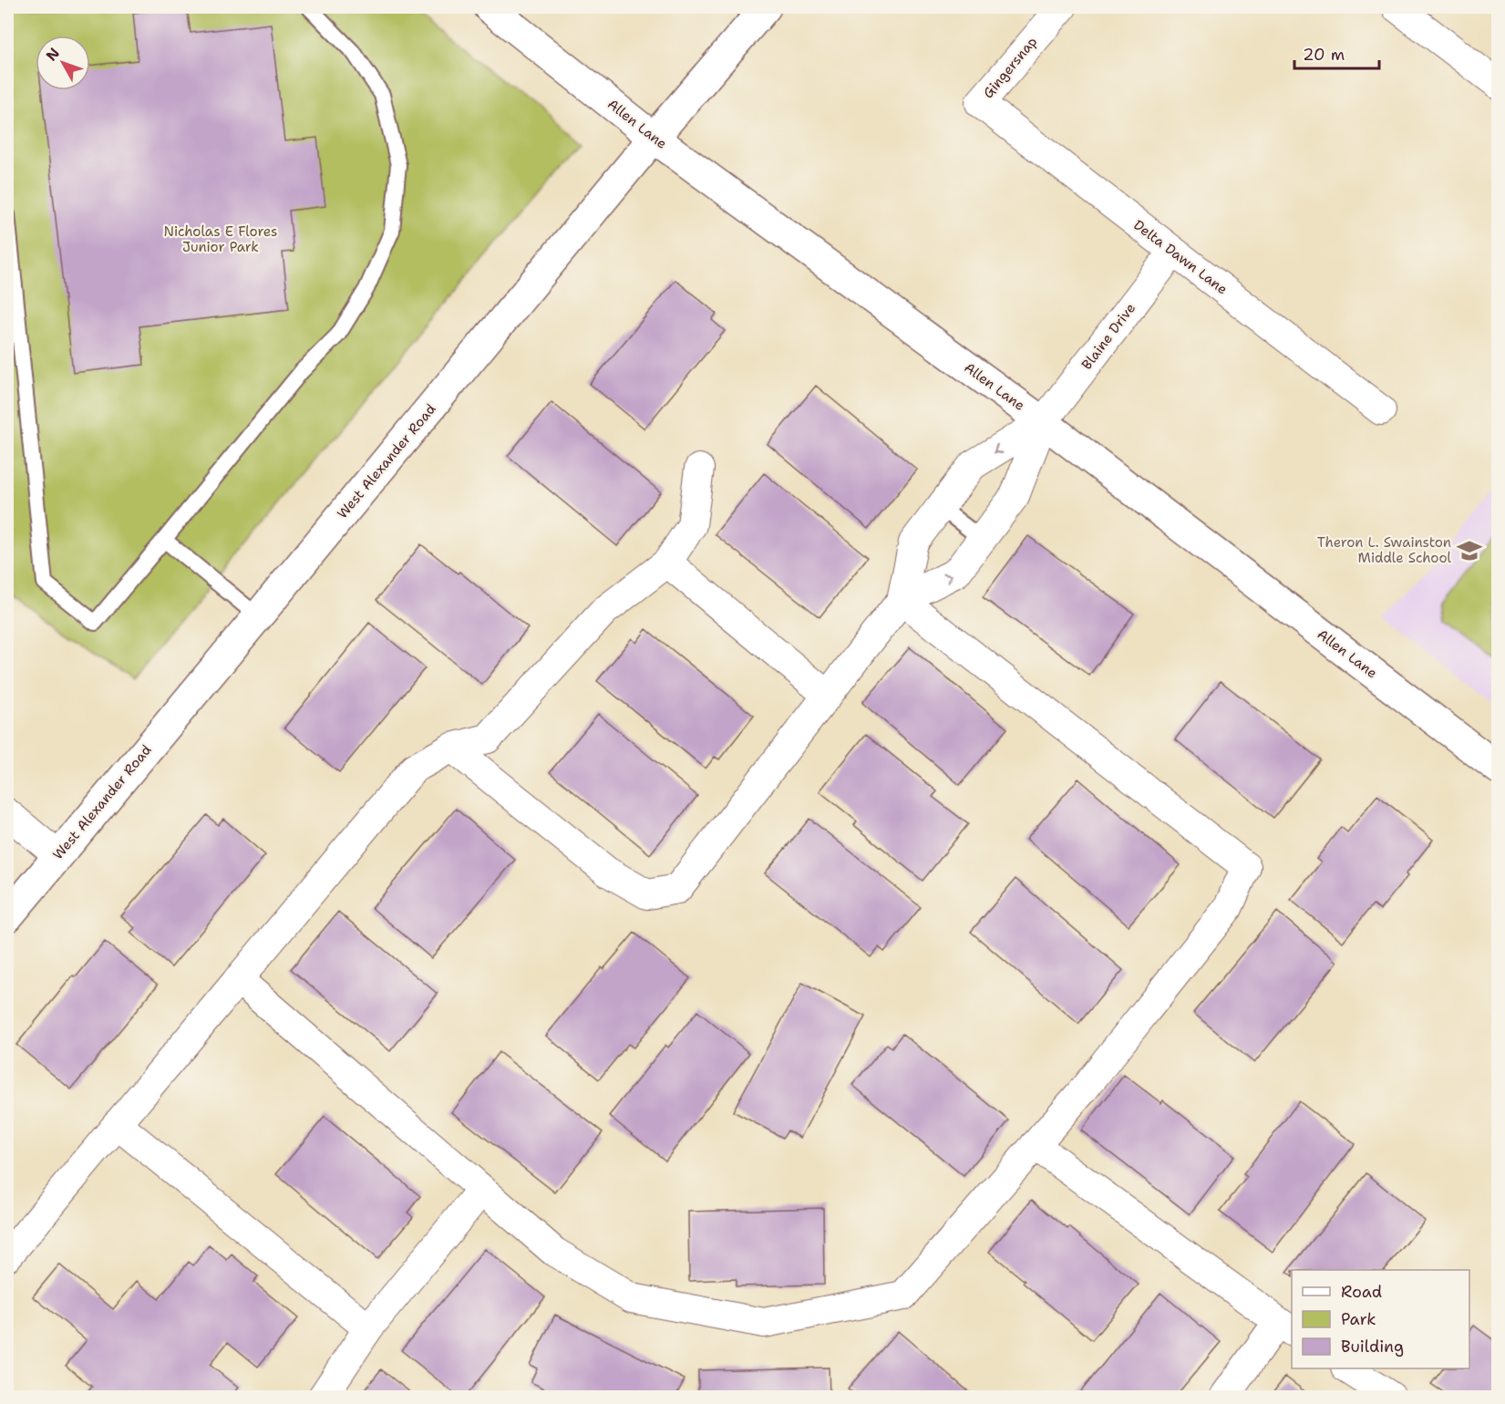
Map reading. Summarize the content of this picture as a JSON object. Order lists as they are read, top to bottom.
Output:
{
  "streets": {
    "main road": ["Allen Lane", "West Alexander Road"],
    "street": ["Gingersnap", "Delta Dawn Lane", "Blaine Drive"]
  },
  "crossings": [
    ["Gingersnap", "Delta Dawn Lane"],
    ["Allen Lane", "Blaine Drive"],
    ["Allen Lane", "West Alexander Road"],
    ["Delta Dawn Lane", "Blaine Drive"]
  ],
  "parks": ["Nicholas E Flores Junior Park"],
  "places": {
    "school or university": ["Theron L. Swainston Middle School"]
  },
  "legend": ["Road", "Park", "Building"],
  "scale_bar": "20 m",
  "north": "top left"
}
